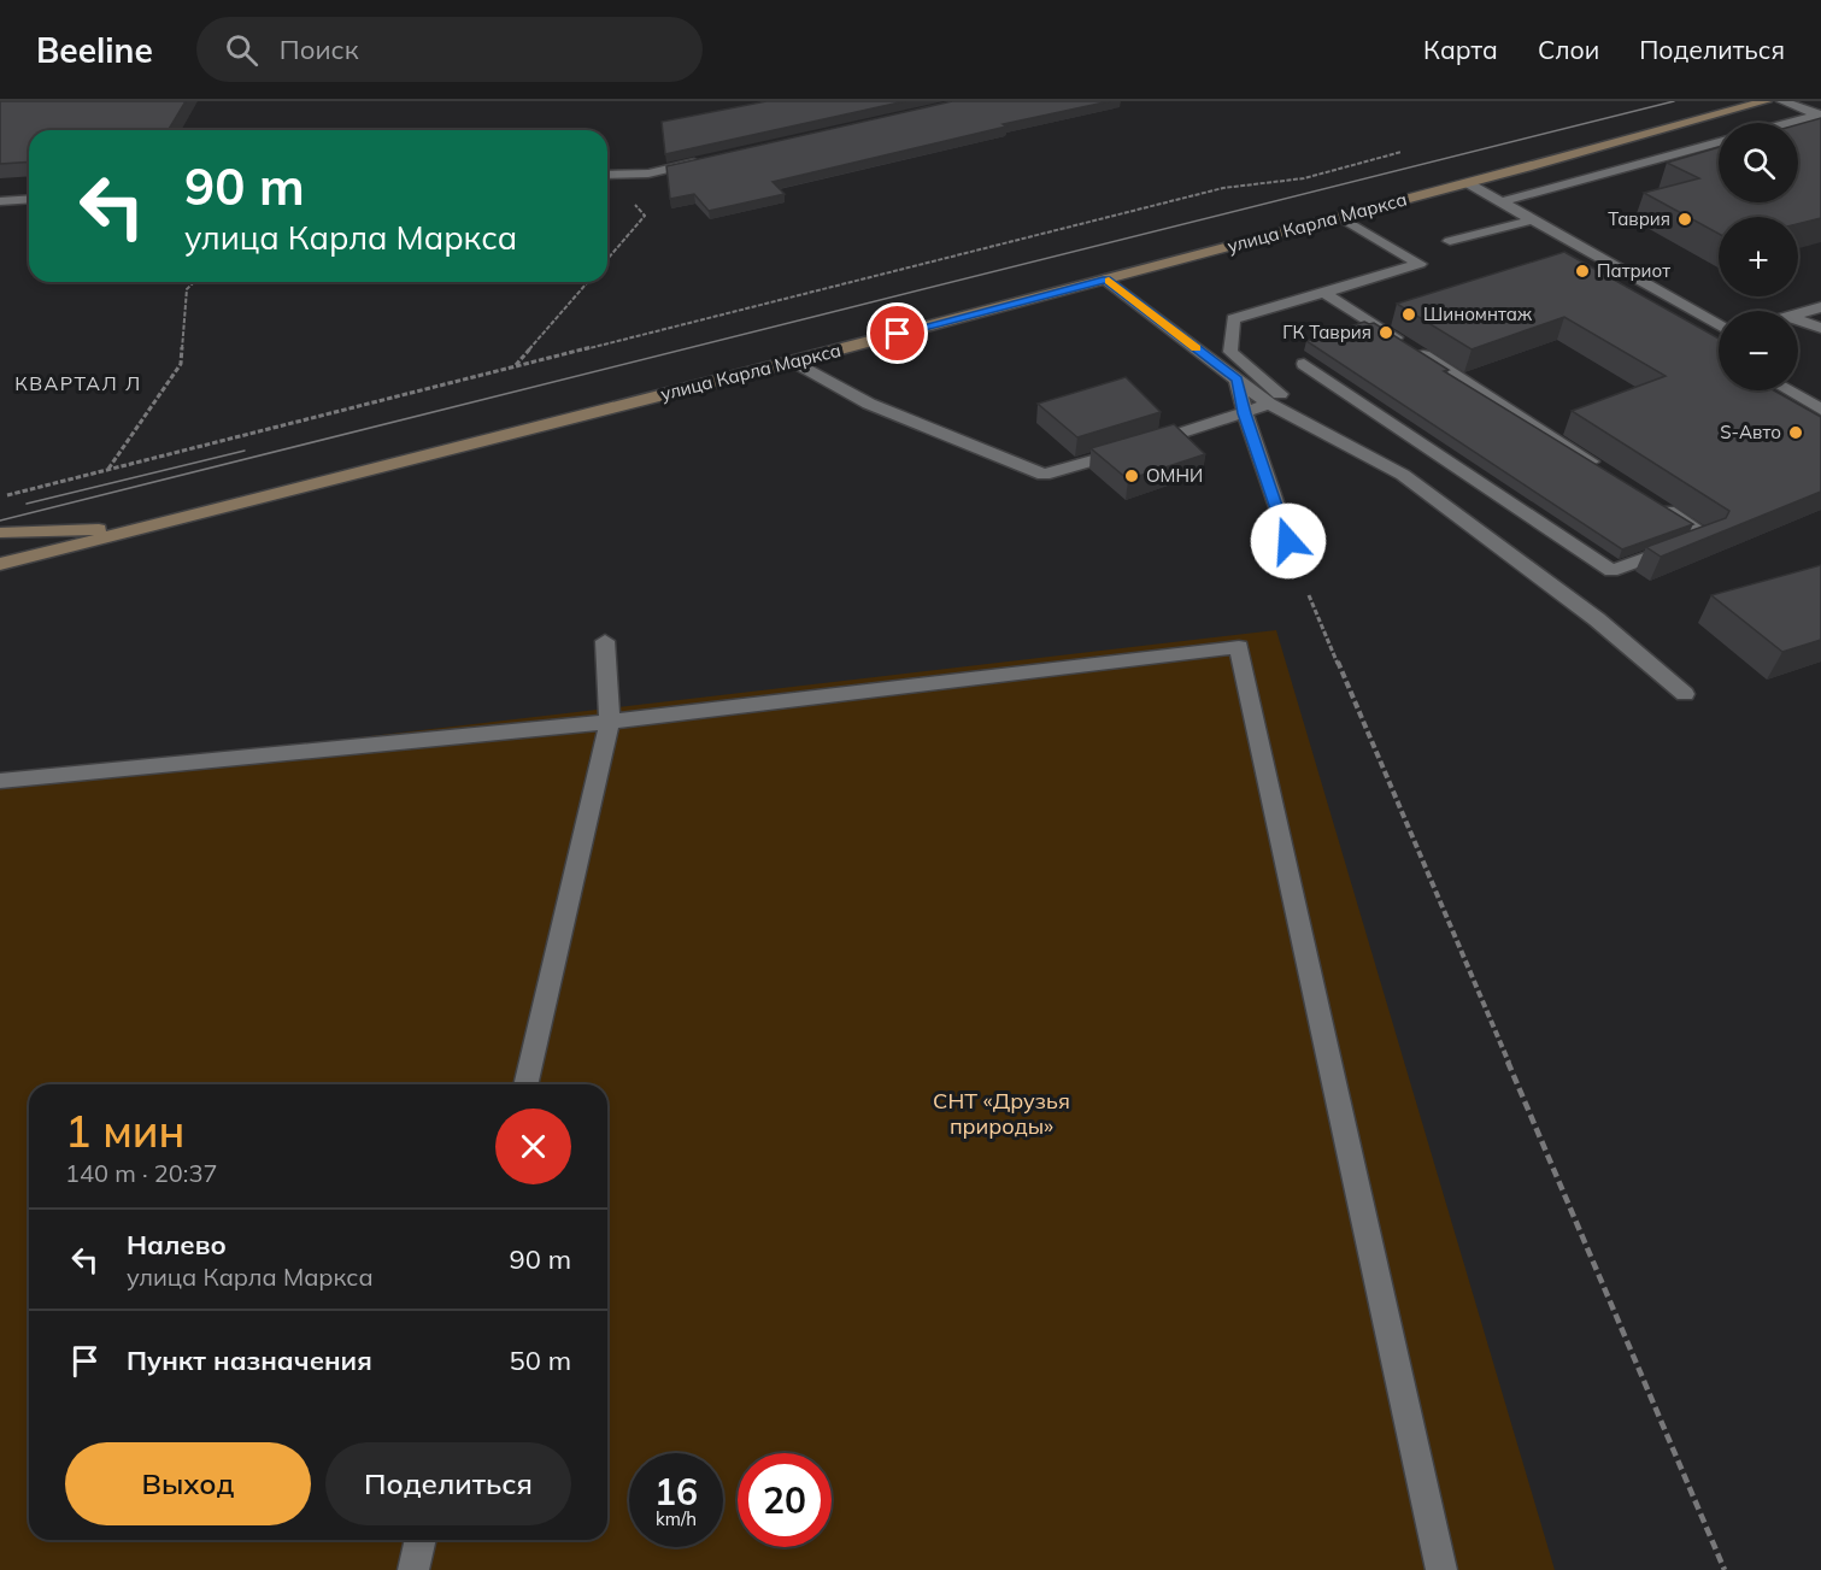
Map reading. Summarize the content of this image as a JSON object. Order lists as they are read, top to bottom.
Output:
{
  "streets": {
    "street": ["улица Карла Маркса"]
  },
  "districts": ["КВАРТАЛ Л"],
  "parks": ["СНТ «Друзья природы»"],
  "places": [
    "Таврия",
    "Патриот",
    "Шиномнтаж",
    "ГК Таврия",
    "S-Авто",
    "ОМНИ"
  ],
  "page": {
    "header": "Beeline",
    "search": "Поиск",
    "nav": ["Карта", "Слои", "Поделиться"],
    "map_buttons": ["+", "−"],
    "turn": ["90 m", "улица Карла Маркса"],
    "heading": ["1 мин", "140 m · 20:37"],
    "list": [
      {
        "name": "Налево",
        "note": "улица Карла Маркса",
        "value": "90 m"
      },
      {
        "name": "Пункт назначения",
        "value": "50 m"
      }
    ],
    "buttons": ["Выход", "Поделиться"],
    "speed": "16 km/h",
    "limit": "20"
  }
}
